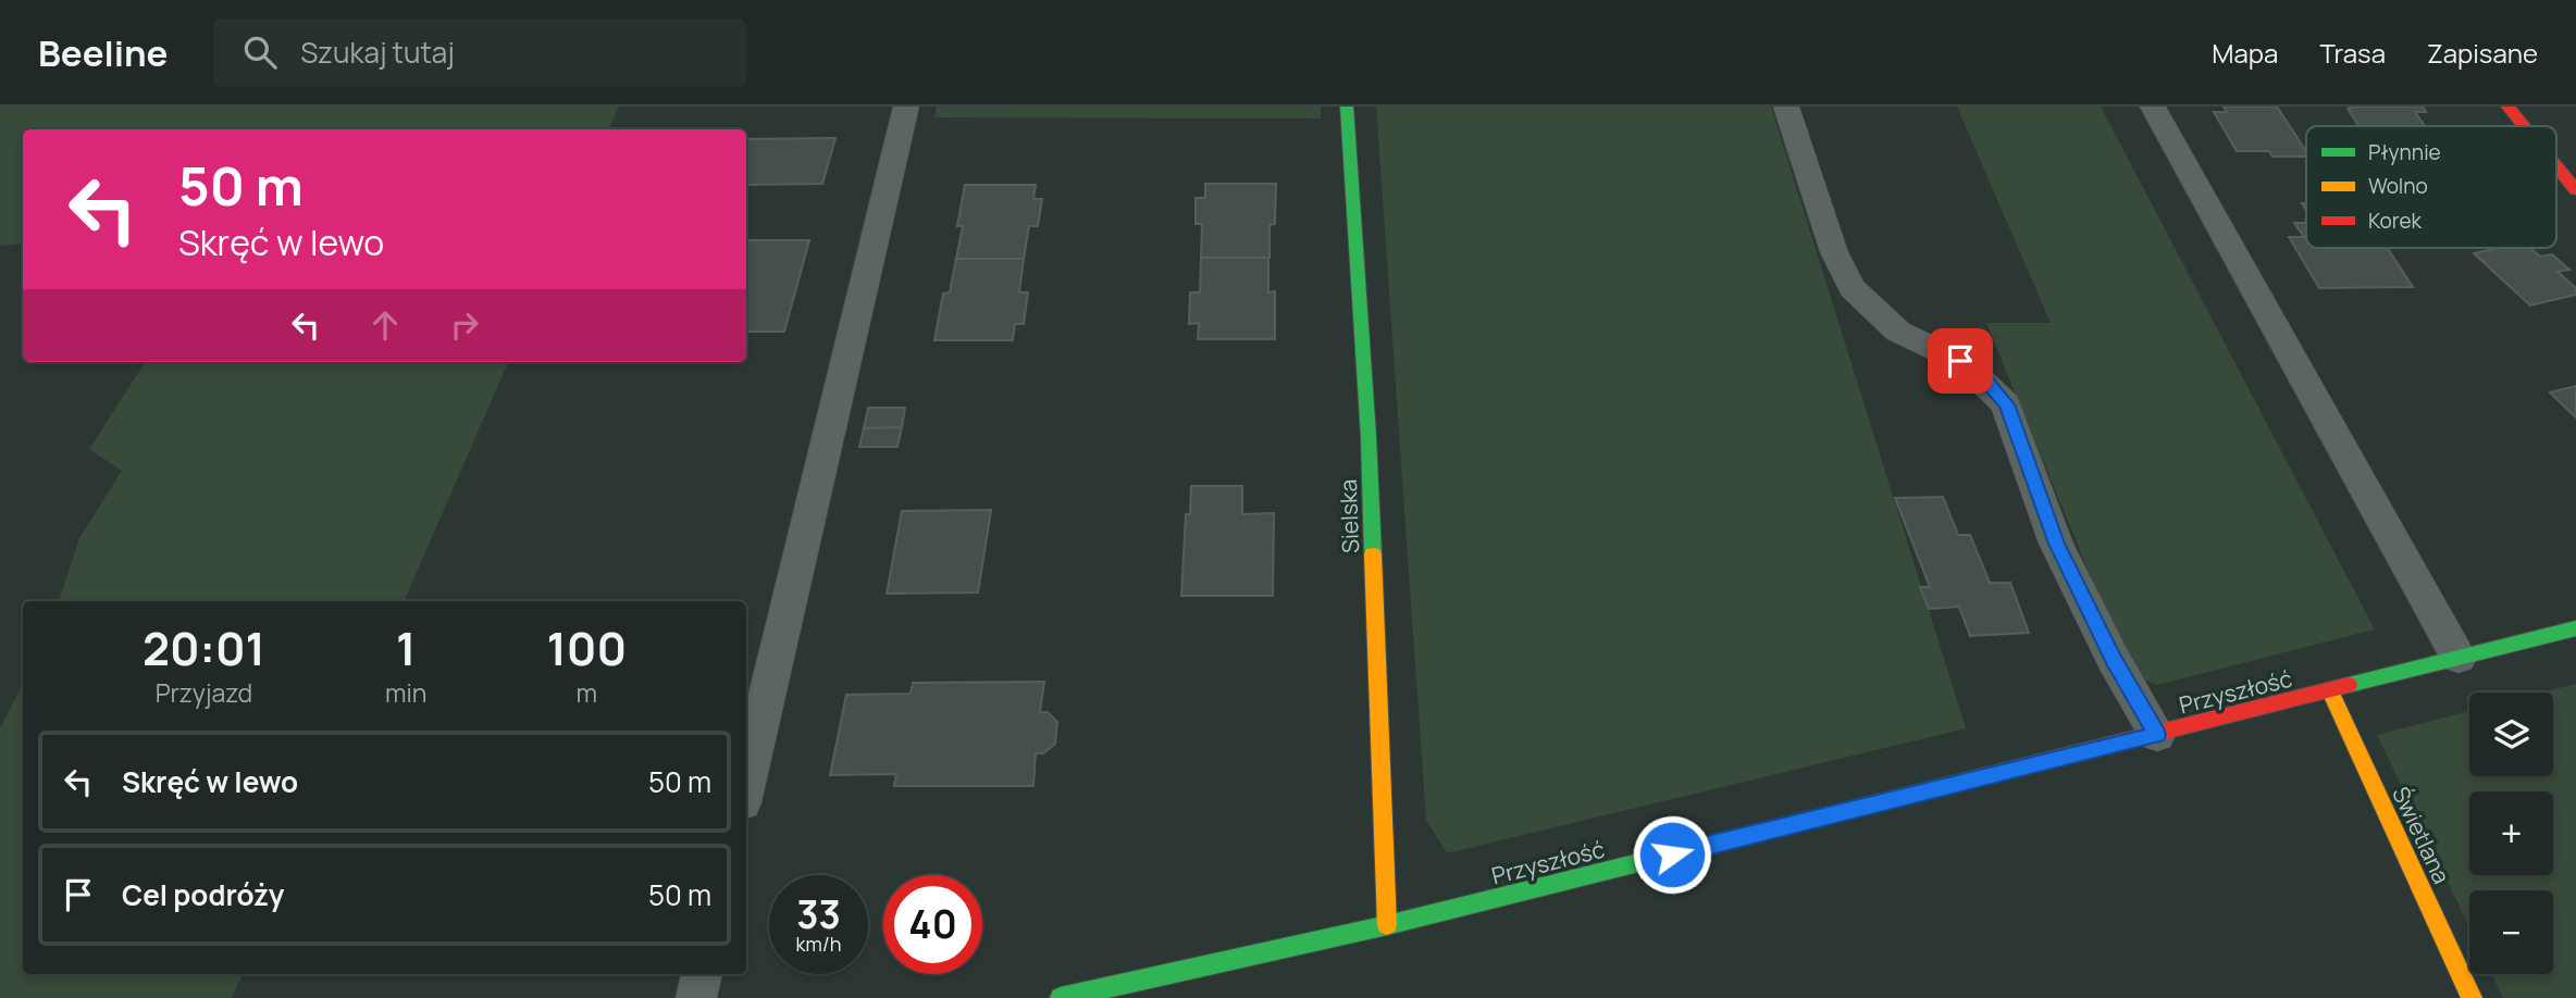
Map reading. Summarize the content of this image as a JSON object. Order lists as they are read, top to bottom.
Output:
{
  "streets": {
    "street": ["Sielska", "Przyszłość", "Świetlana"]
  },
  "crossings": [
    ["Sielska", "Przyszłość"],
    ["Przyszłość", "Świetlana"]
  ],
  "legend": ["Płynnie", "Wolno", "Korek"],
  "page": {
    "header": "Beeline",
    "search": "Szukaj tutaj",
    "nav": ["Mapa", "Trasa", "Zapisane"],
    "turn": ["50 m", "Skręć w lewo"],
    "eta": [
      "20:01",
      "Przyjazd",
      "1",
      "min",
      "100",
      "m"
    ],
    "map_buttons": ["+", "−"],
    "list": [
      {
        "name": "Skręć w lewo",
        "value": "50 m"
      },
      {
        "name": "Cel podróży",
        "value": "50 m"
      }
    ],
    "speed": "33 km/h",
    "limit": "40"
  }
}
